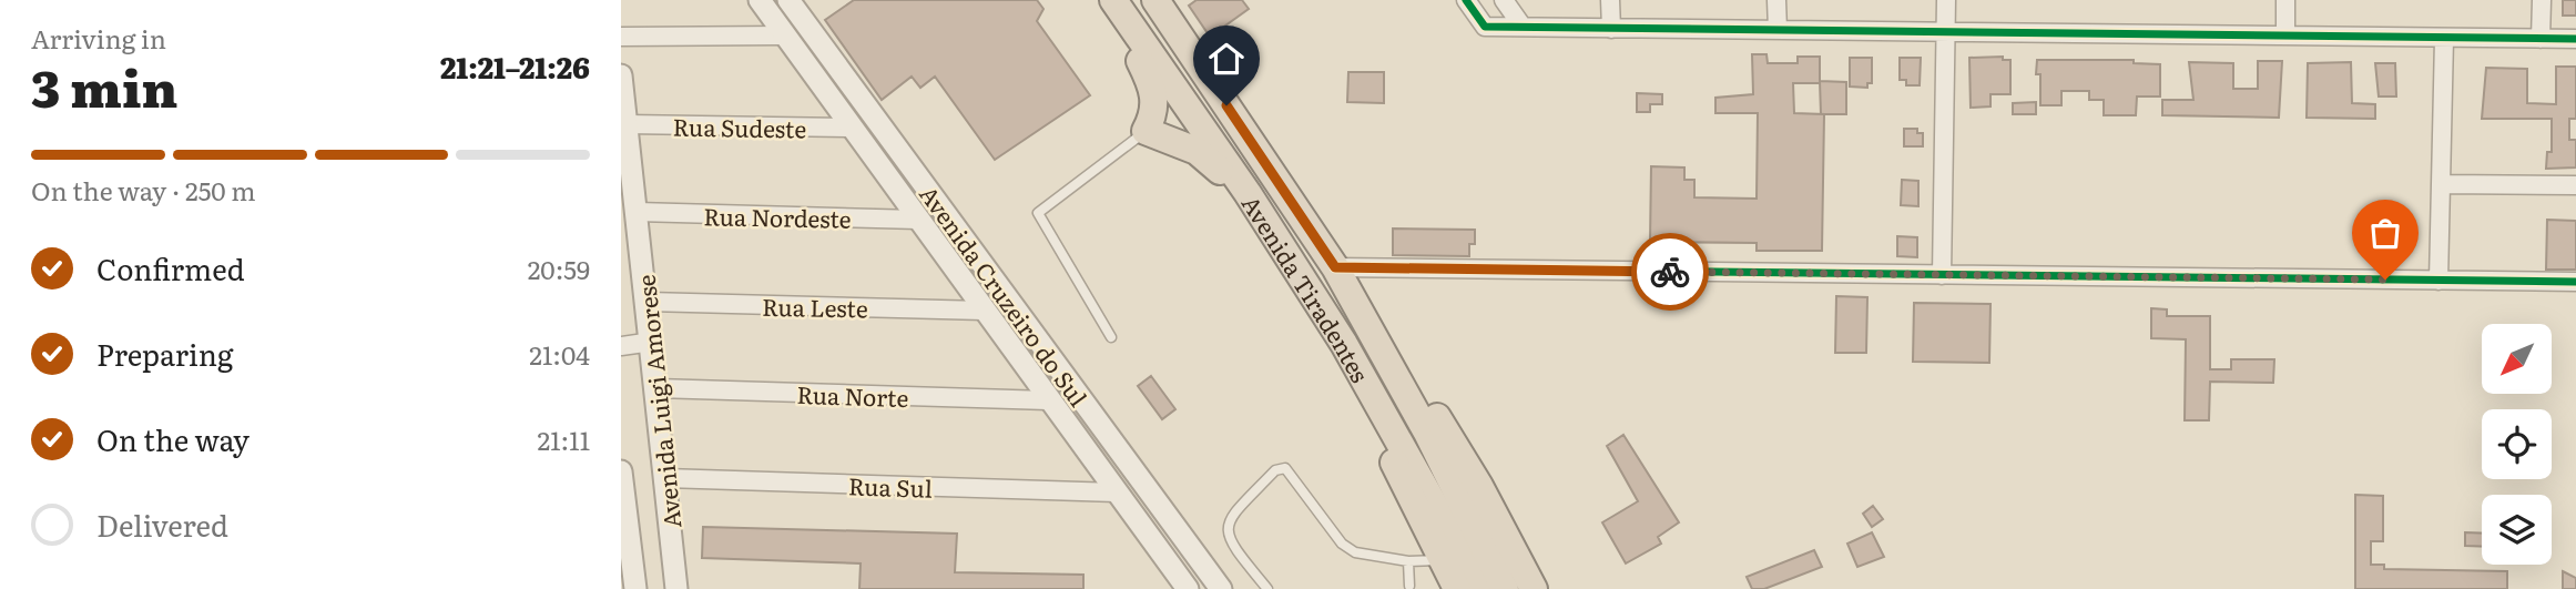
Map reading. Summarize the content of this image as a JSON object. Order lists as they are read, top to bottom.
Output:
{
  "streets": {
    "highway": ["Avenida Tiradentes"],
    "street": [
      "Rua Sudeste",
      "Rua Nordeste",
      "Avenida Cruzeiro do Sul",
      "Rua Leste",
      "Rua Norte",
      "Avenida Luigi Amorese",
      "Rua Sul"
    ]
  },
  "crossings": [
    ["Rua Sudeste", "Avenida Cruzeiro do Sul"],
    ["Rua Sudeste", "Avenida Luigi Amorese"],
    ["Rua Nordeste", "Avenida Cruzeiro do Sul"],
    ["Rua Nordeste", "Avenida Luigi Amorese"],
    ["Avenida Cruzeiro do Sul", "Rua Leste"],
    ["Avenida Cruzeiro do Sul", "Rua Norte"],
    ["Avenida Cruzeiro do Sul", "Rua Sul"],
    ["Rua Leste", "Avenida Luigi Amorese"],
    ["Rua Norte", "Avenida Luigi Amorese"],
    ["Avenida Luigi Amorese", "Rua Sul"]
  ],
  "north": "bottom left",
  "page": {
    "heading": ["3 min", "Arriving in", "21:21–21:26"],
    "bar": "On the way · 250 m",
    "list": [
      ["Confirmed", "20:59"],
      ["Preparing", "21:04"],
      ["On the way", "21:11"],
      "Delivered"
    ]
  }
}
